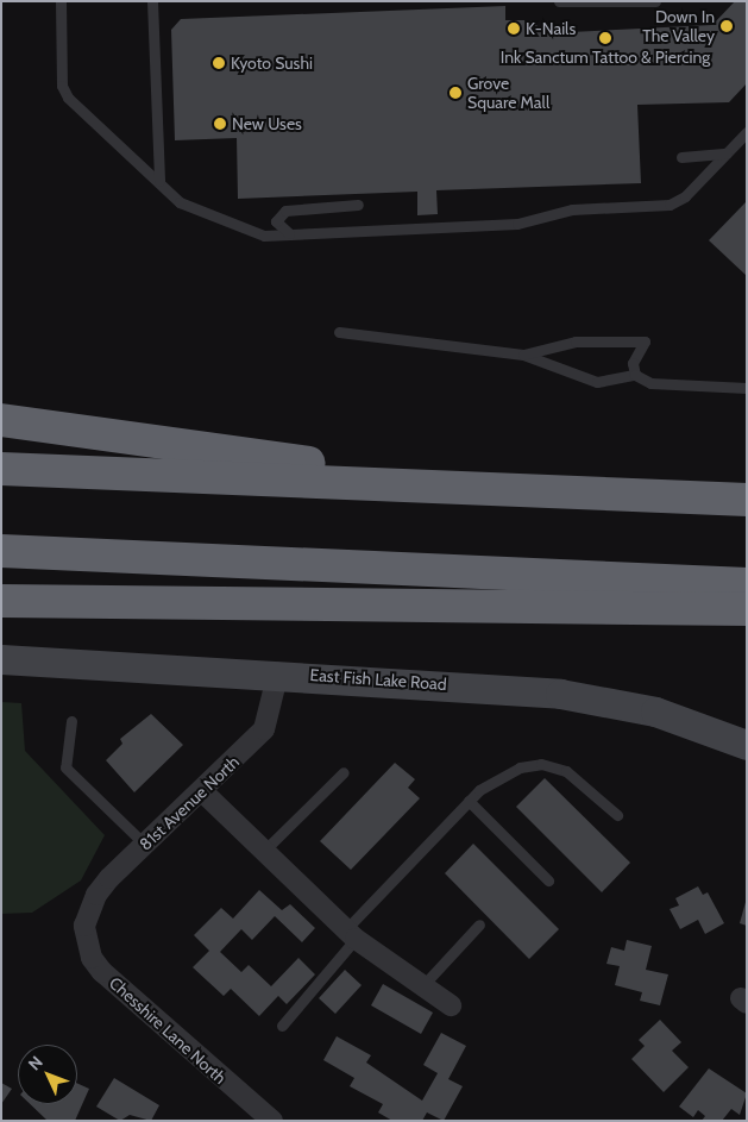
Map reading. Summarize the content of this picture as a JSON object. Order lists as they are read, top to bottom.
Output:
{
  "streets": {
    "street": ["East Fish Lake Road", "81st Avenue North", "Chesshire Lane North"]
  },
  "crossings": [
    ["East Fish Lake Road", "81st Avenue North"],
    ["81st Avenue North", "Chesshire Lane North"]
  ],
  "places": [
    "Down In The Valley",
    "K-Nails",
    "Ink Sanctum Tattoo & Piercing",
    "Kyoto Sushi",
    "Grove Square Mall",
    "New Uses"
  ],
  "north": "top left"
}
